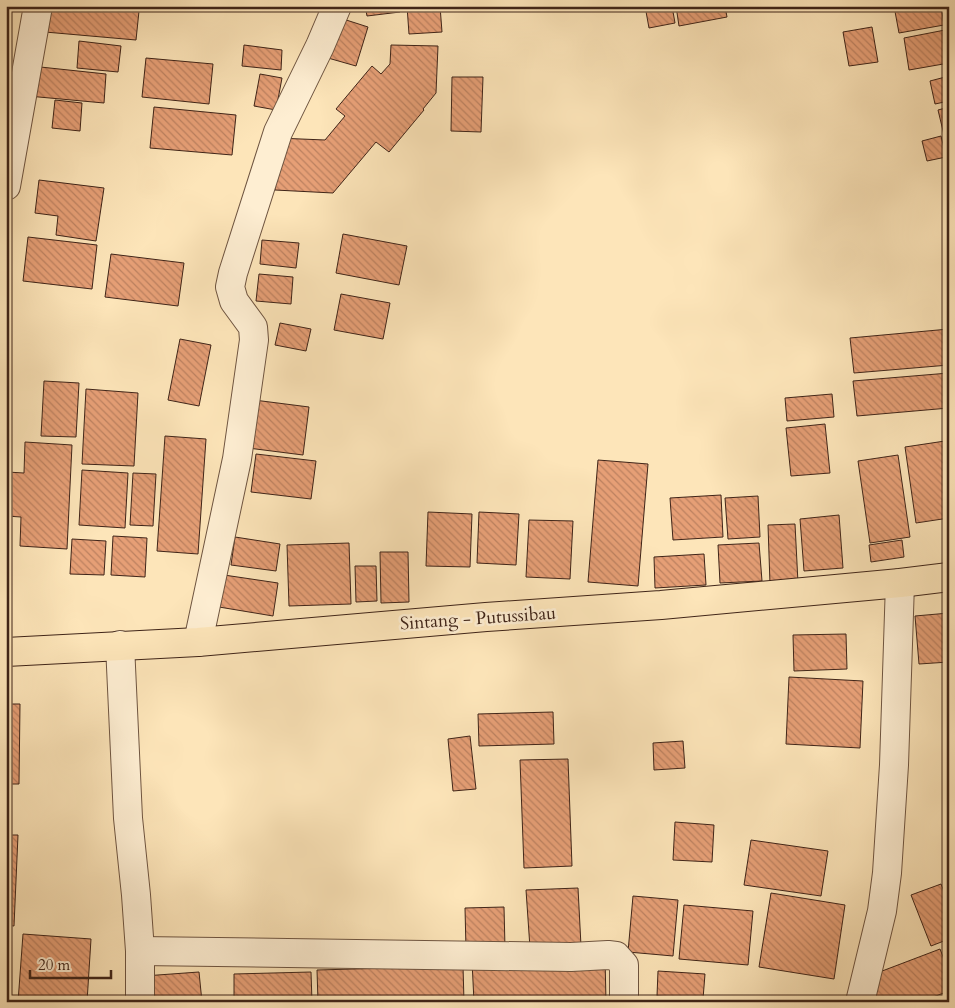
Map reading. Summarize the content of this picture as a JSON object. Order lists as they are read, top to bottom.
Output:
{
  "streets": {
    "highway": ["Sintang - Putussibau"]
  },
  "scale_bar": "20 m"
}
